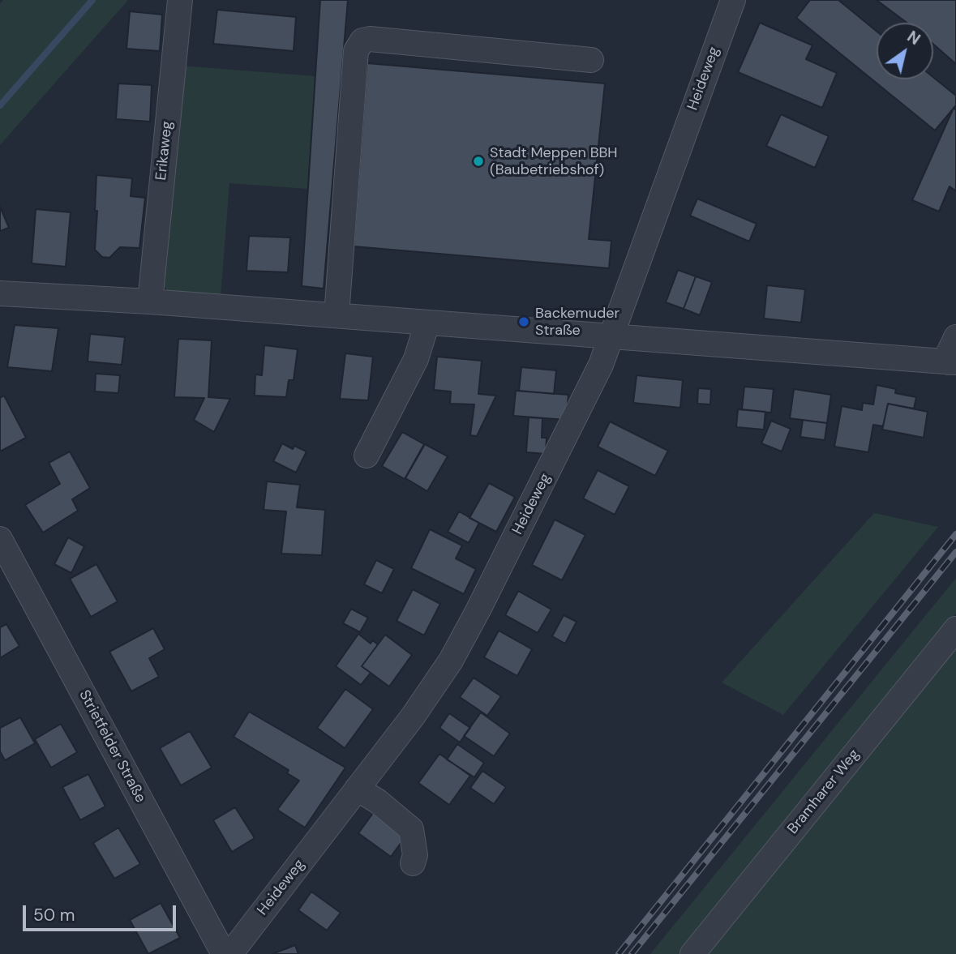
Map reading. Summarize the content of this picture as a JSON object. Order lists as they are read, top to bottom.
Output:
{
  "streets": {
    "street": [
      "Heideweg",
      "Erikaweg",
      "Strietfelder Straße",
      "Bramharer Weg"
    ]
  },
  "places": ["Stadt Meppen BBH (Baubetriebshof)", "Backemuder Straße"],
  "scale_bar": "50 m",
  "north": "top right"
}
